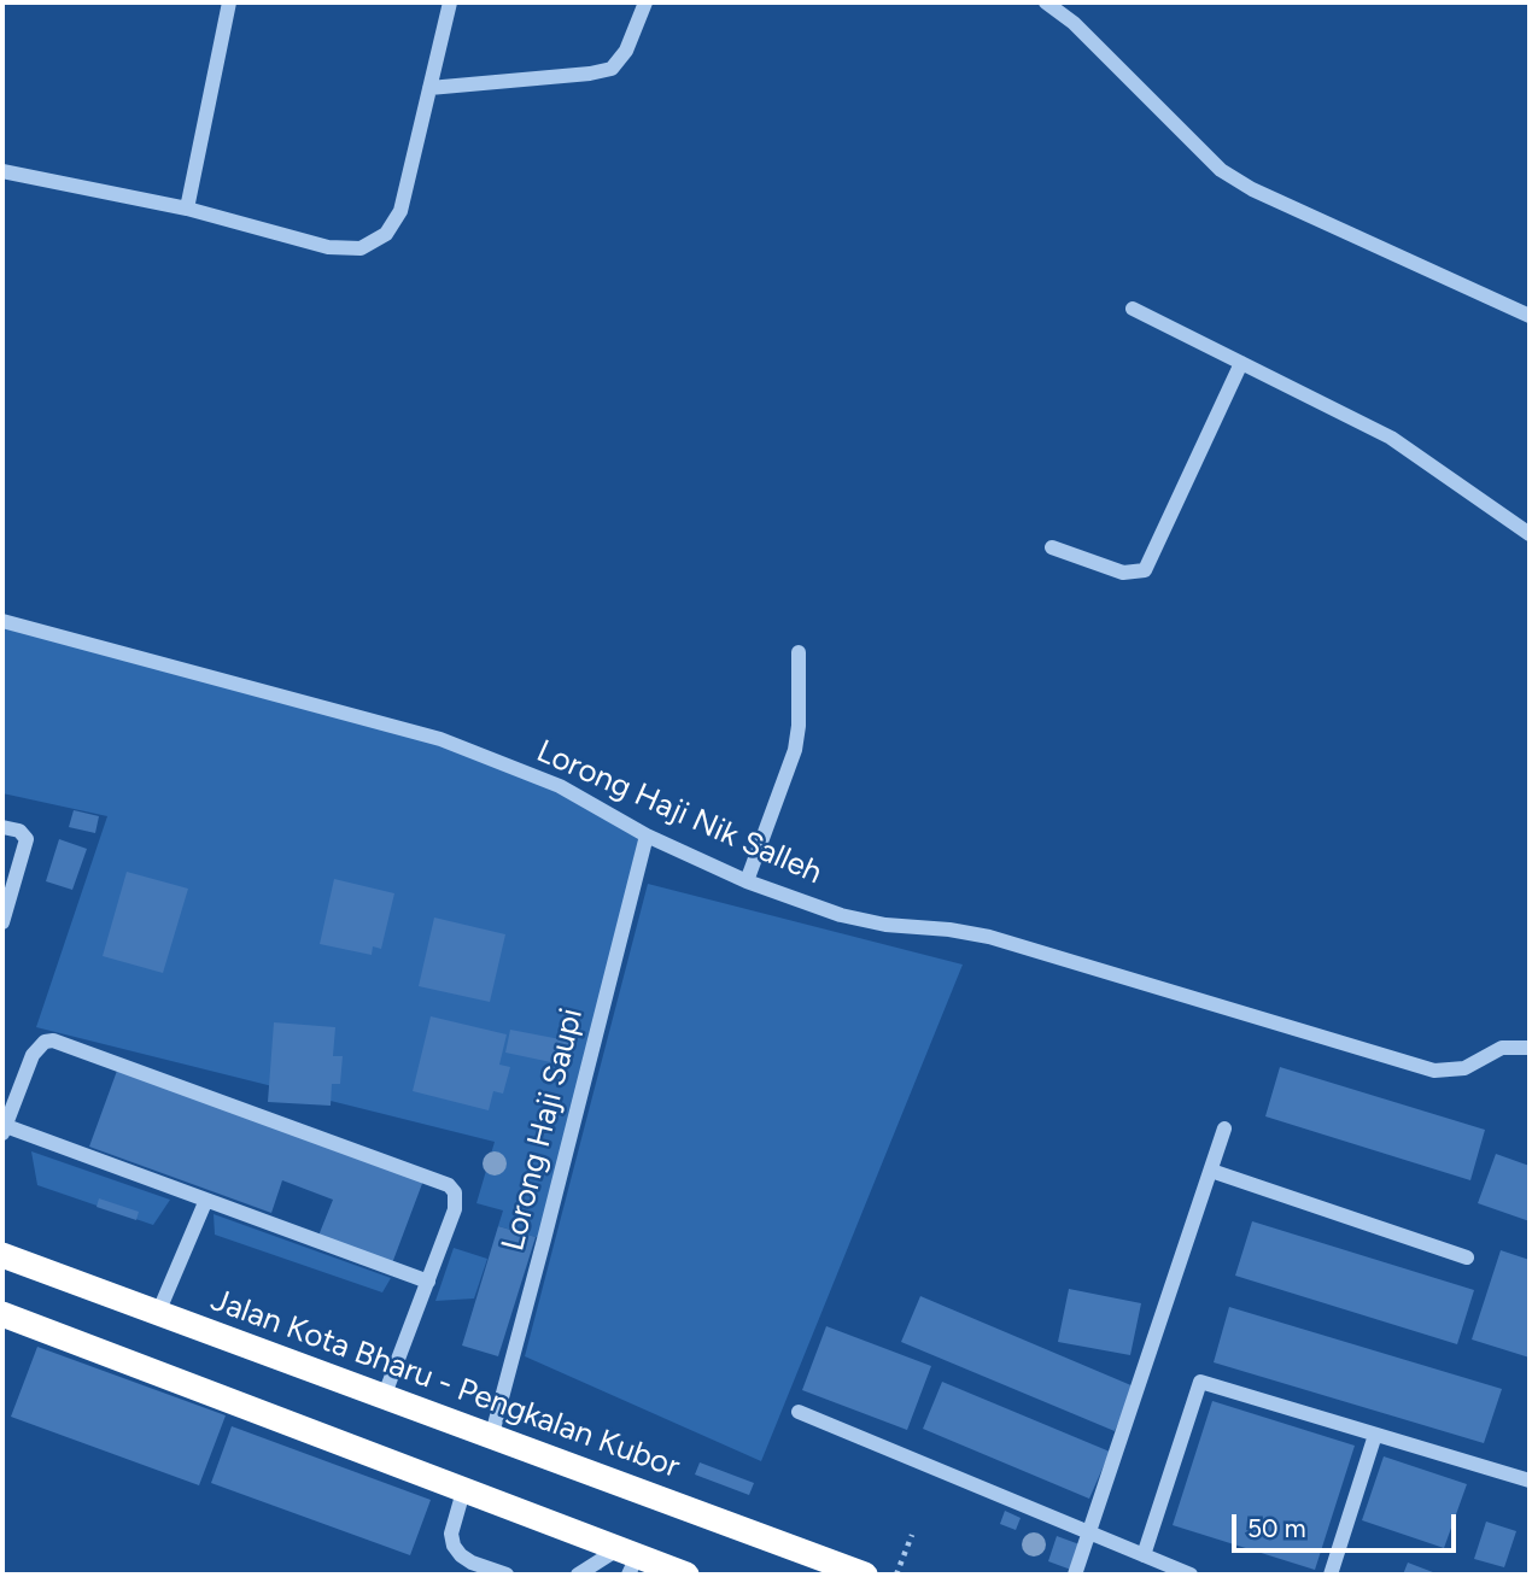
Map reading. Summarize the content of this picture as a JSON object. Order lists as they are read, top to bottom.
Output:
{
  "streets": {
    "highway": ["Jalan Kota Bharu - Pengkalan Kubor"],
    "street": ["Lorong Haji Nik Salleh", "Lorong Haji Saupi"]
  },
  "crossings": [
    ["Lorong Haji Nik Salleh", "Lorong Haji Saupi"],
    ["Lorong Haji Saupi", "Jalan Kota Bharu - Pengkalan Kubor"]
  ],
  "scale_bar": "50 m"
}
